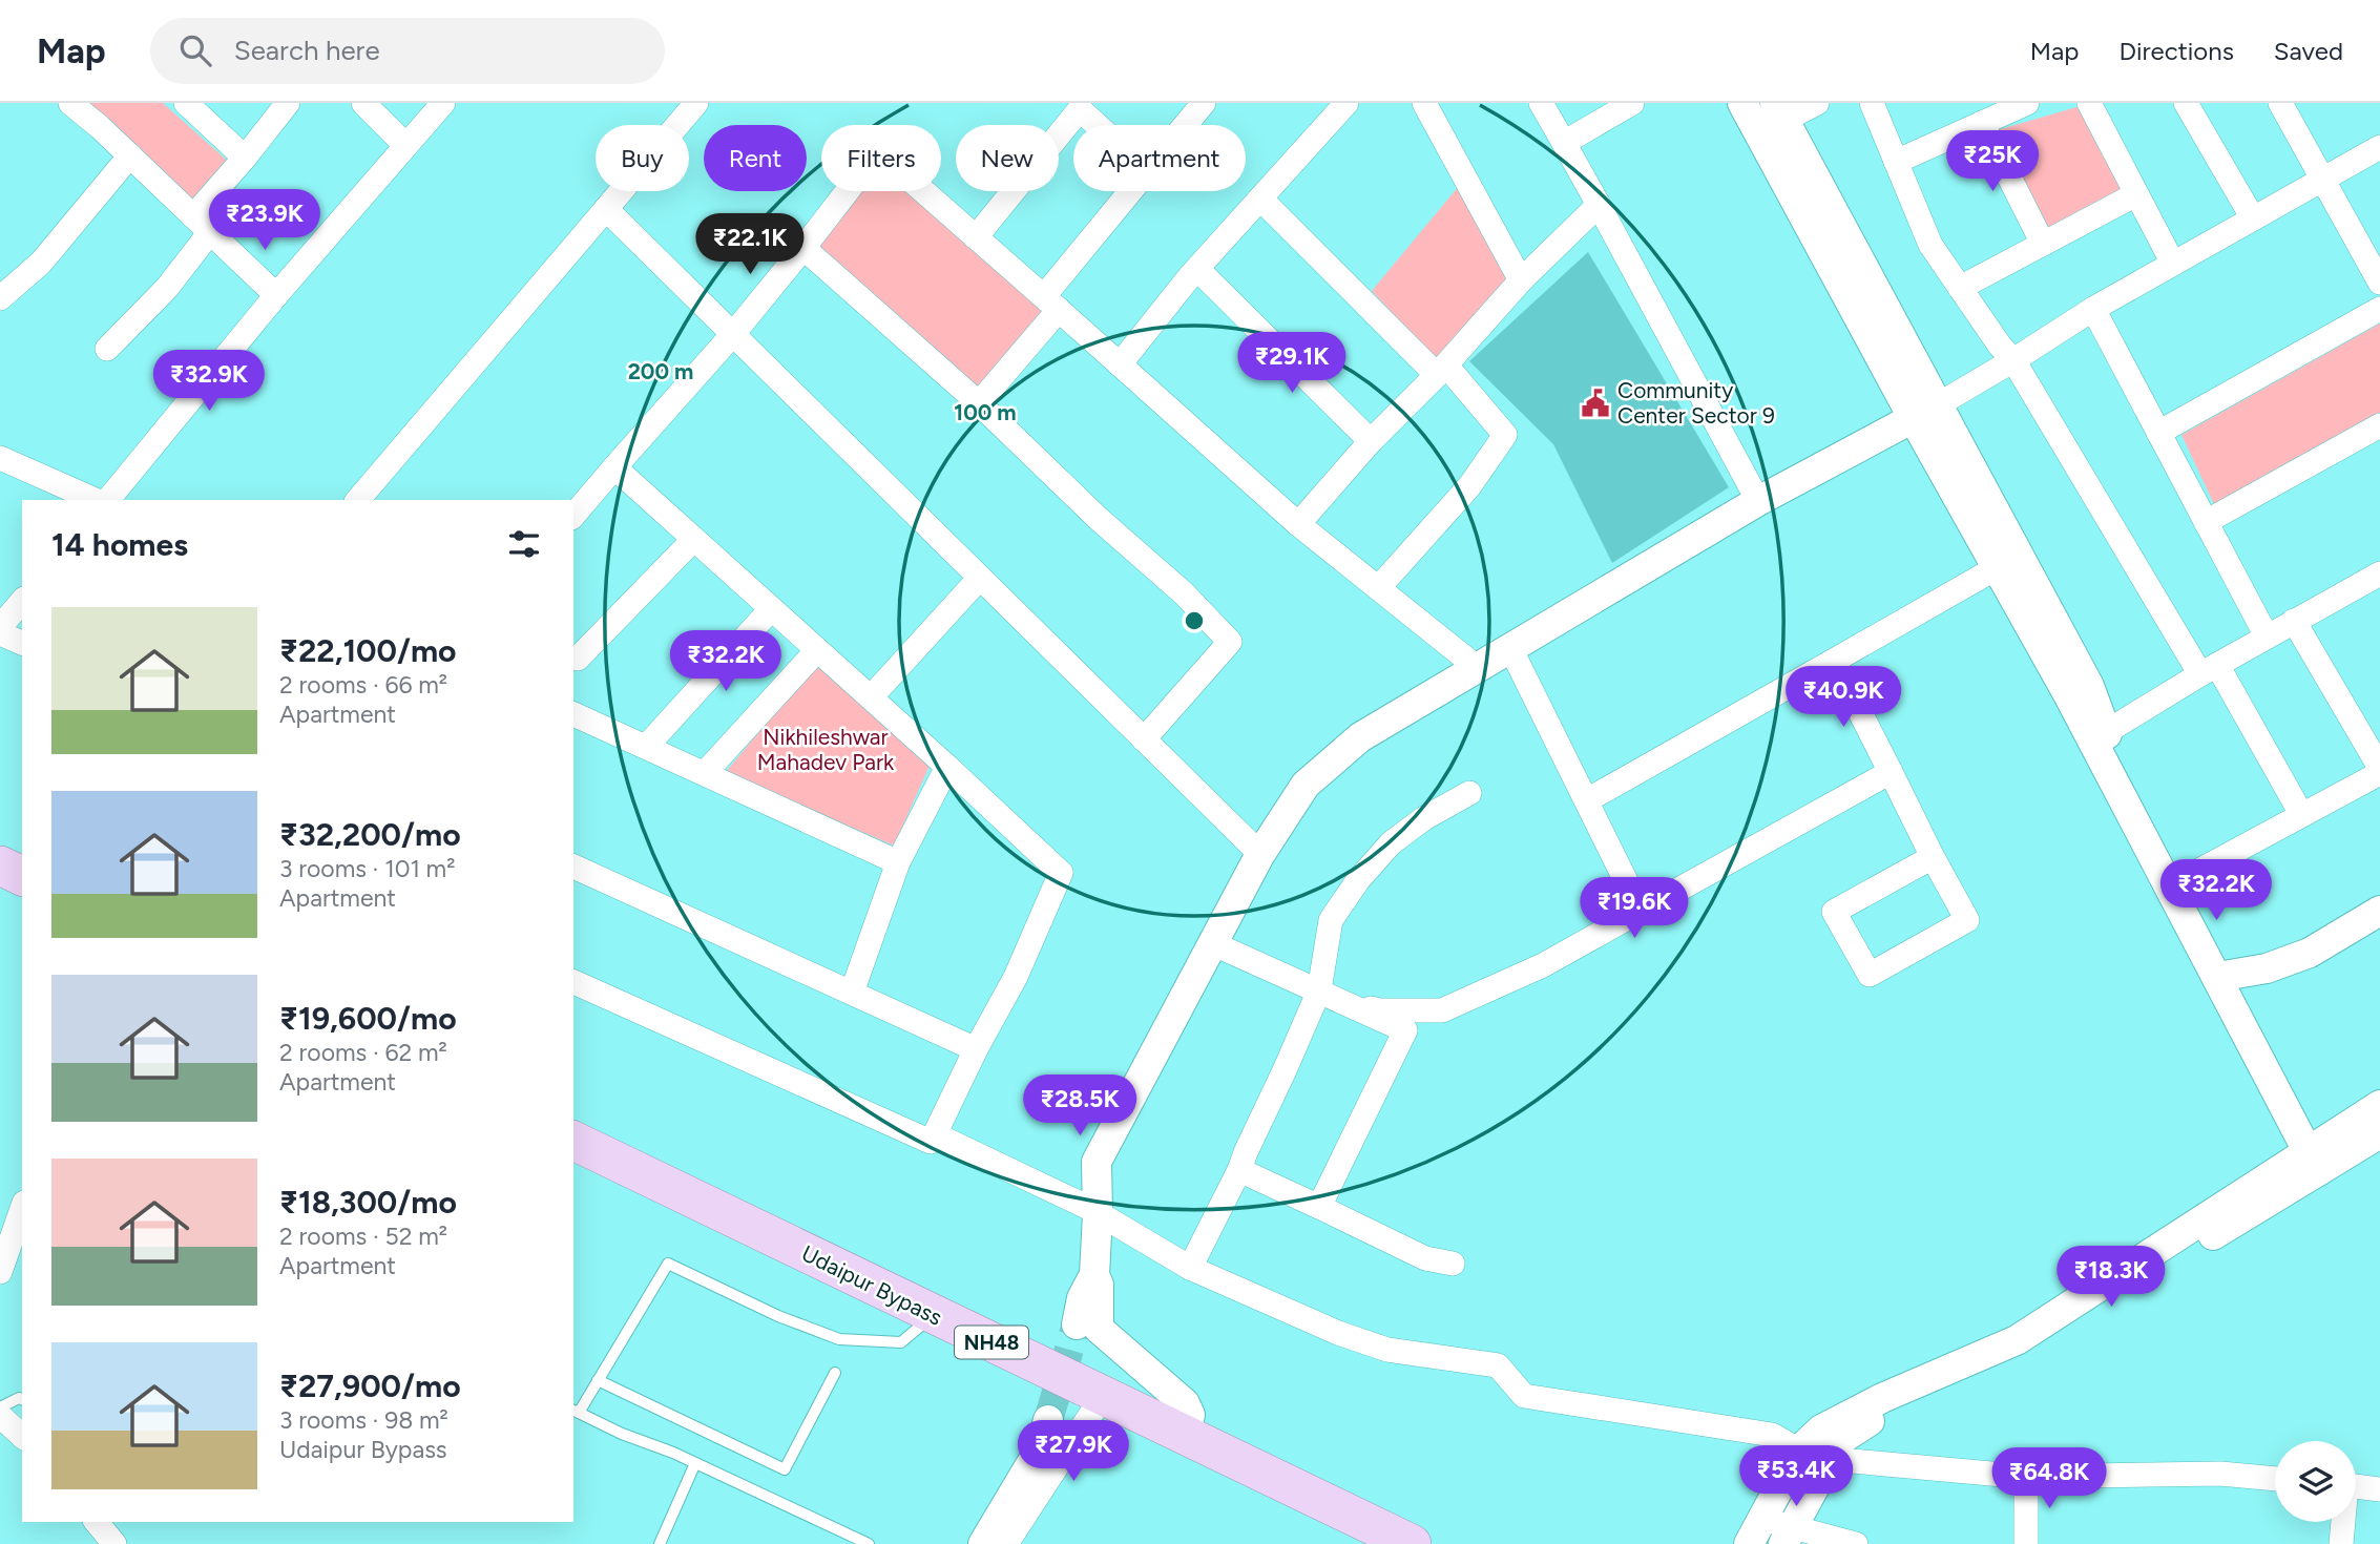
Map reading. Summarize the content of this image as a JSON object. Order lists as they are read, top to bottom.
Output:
{
  "streets": {
    "highway": ["Udaipur Bypass", "NH48"]
  },
  "parks": ["Nikhileshwar Mahadev Park"],
  "places": {
    "public building": ["Community Center Sector 9"]
  },
  "page": {
    "header": "Map",
    "search": "Search here",
    "nav": ["Map", "Directions", "Saved"],
    "chip": [
      "Buy",
      "Rent",
      "Filters",
      "New",
      "Apartment"
    ],
    "price": [
      "₹25K",
      "₹23.9K",
      "₹22.1K",
      "₹29.1K",
      "₹32.9K",
      "₹32.2K",
      "₹40.9K",
      "₹32.2K",
      "₹19.6K",
      "₹28.5K",
      "₹18.3K",
      "₹27.9K",
      "₹53.4K",
      "₹64.8K"
    ],
    "heading": "14 homes",
    "list": [
      {
        "name": "₹22,100/mo",
        "note": "2 rooms · 66 m² · Apartment"
      },
      {
        "name": "₹32,200/mo",
        "note": "3 rooms · 101 m² · Apartment"
      },
      {
        "name": "₹19,600/mo",
        "note": "2 rooms · 62 m² · Apartment"
      },
      {
        "name": "₹18,300/mo",
        "note": "2 rooms · 52 m² · Apartment"
      },
      {
        "name": "₹27,900/mo",
        "note": "3 rooms · 98 m² · Udaipur Bypass"
      }
    ]
  },
  "rings": ["200 m", "100 m"]
}
